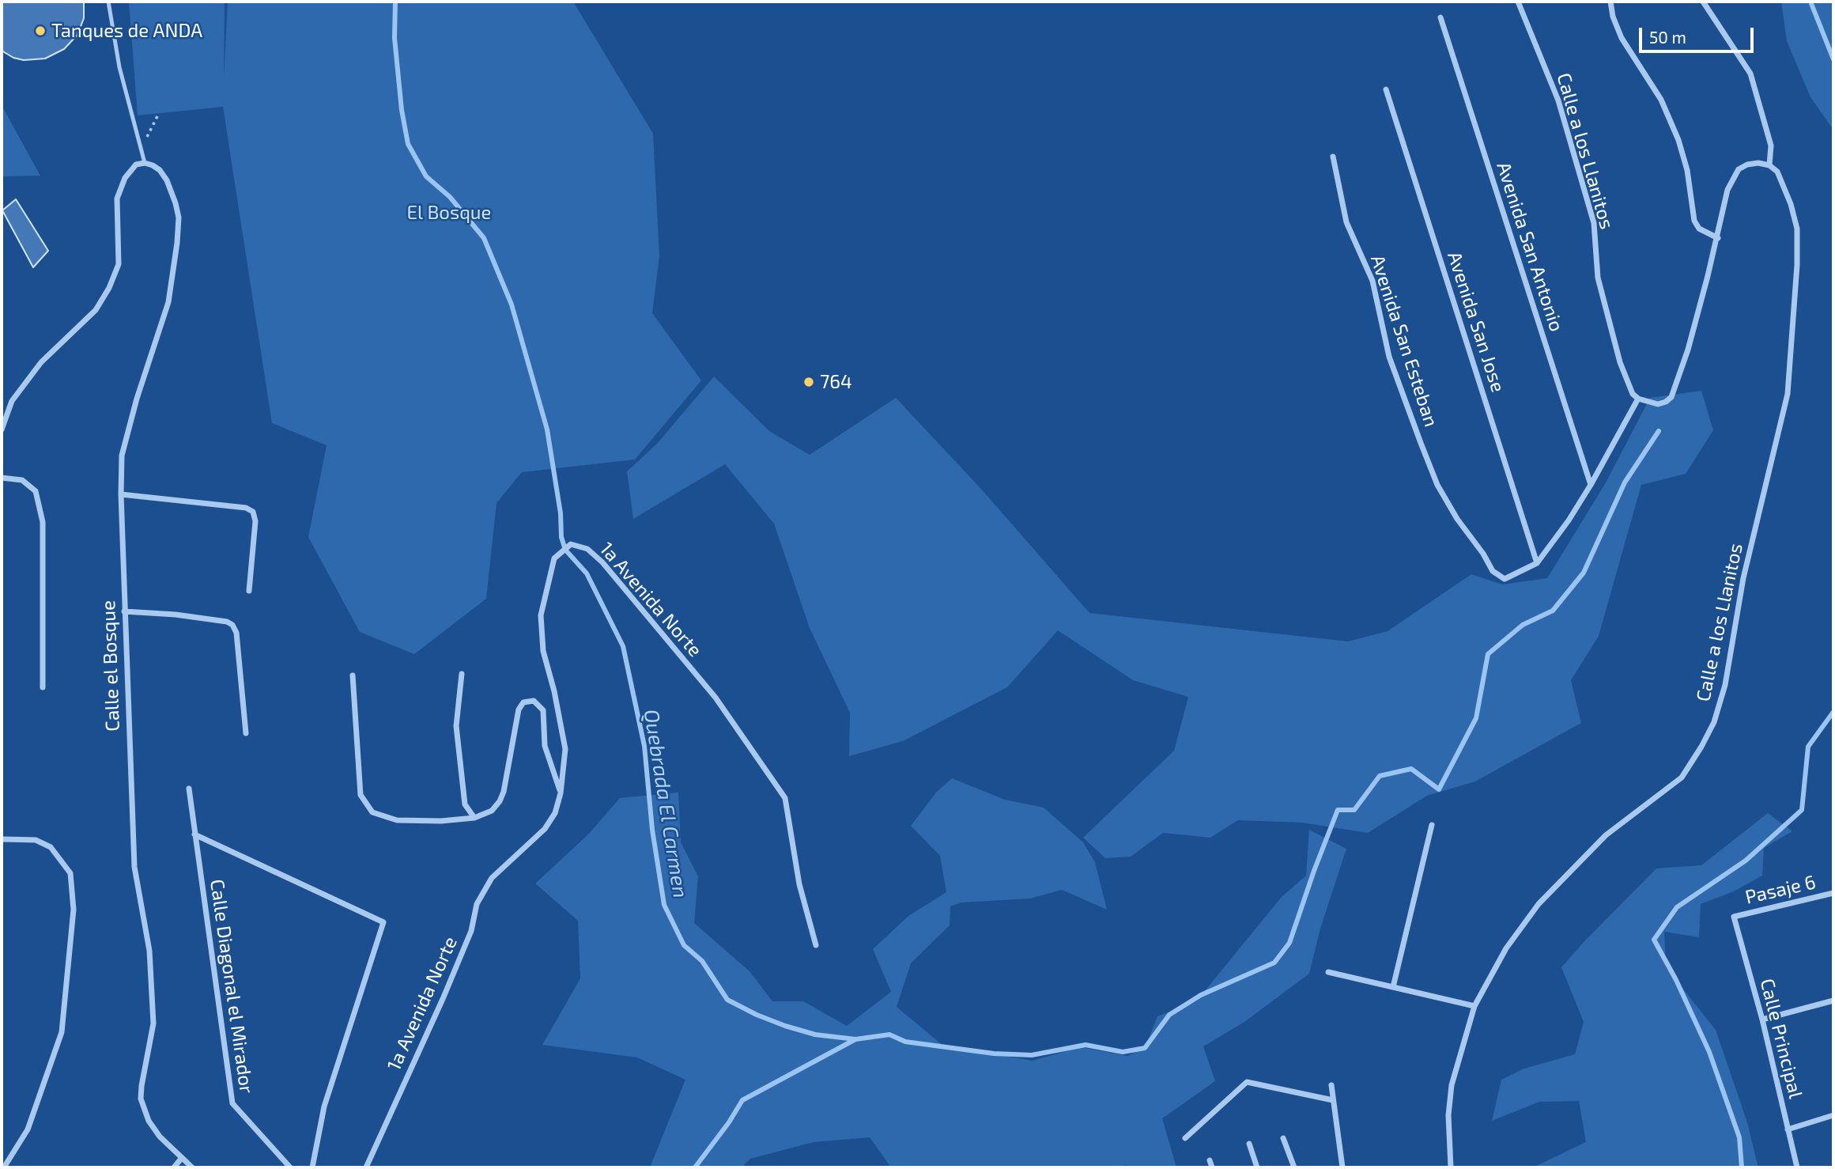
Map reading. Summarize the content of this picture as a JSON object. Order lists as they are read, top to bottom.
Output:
{
  "streets": {
    "street": [
      "Calle a los Llanitos",
      "Avenida San Antonio",
      "Avenida San Jose",
      "Avenida San Esteban",
      "1a Avenida Norte",
      "Calle el Bosque",
      "Pasaje 6",
      "Calle Diagonal el Mirador",
      "Calle Principal"
    ]
  },
  "crossings": [
    ["Avenida San Jose", "Avenida San Esteban"],
    ["Pasaje 6", "Calle Principal"]
  ],
  "water": ["Quebrada El Carmen"],
  "parks": ["El Bosque"],
  "places": ["Tanques de ANDA", "764"],
  "scale_bar": "50 m"
}
